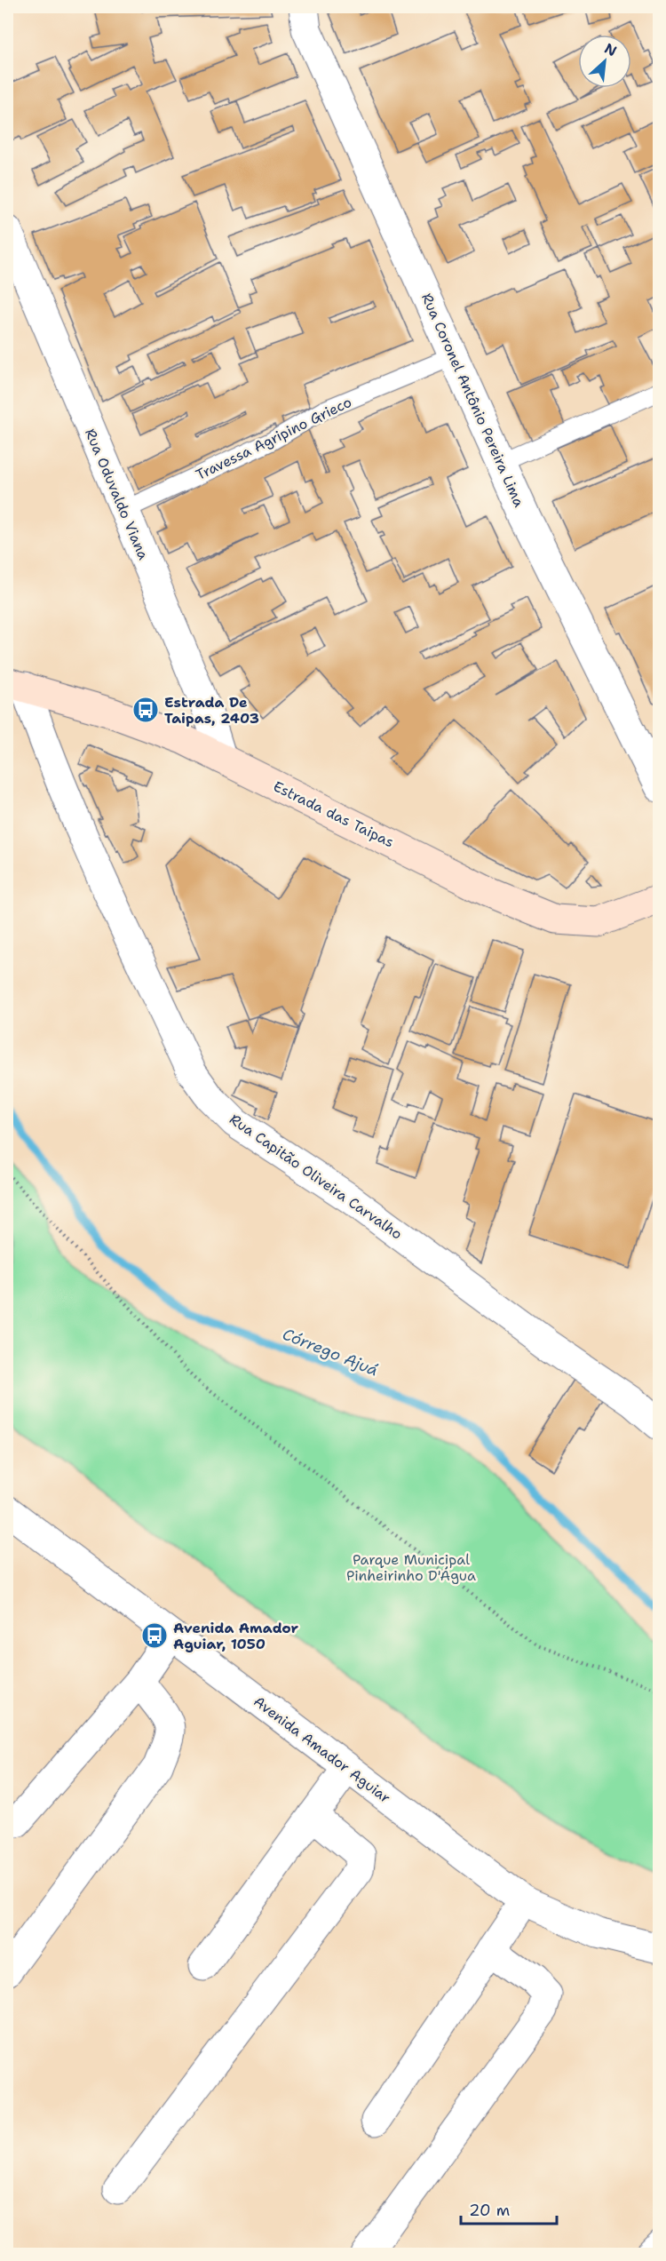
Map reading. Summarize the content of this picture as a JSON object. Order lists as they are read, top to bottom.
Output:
{
  "streets": {
    "main road": ["Estrada das Taipas"],
    "street": [
      "Rua Coronel Antônio Pereira Lima",
      "Rua Oduvaldo Viana",
      "Rua Capitão Oliveira Carvalho",
      "Avenida Amador Aguiar"
    ],
    "lane": ["Travessa Agripino Grieco"]
  },
  "crossings": [
    ["Rua Coronel Antônio Pereira Lima", "Travessa Agripino Grieco"],
    ["Travessa Agripino Grieco", "Rua Oduvaldo Viana"],
    ["Rua Oduvaldo Viana", "Estrada das Taipas"],
    ["Estrada das Taipas", "Rua Capitão Oliveira Carvalho"]
  ],
  "water": ["Córrego Ajuá"],
  "parks": ["Parque Municipal Pinheirinho D'Água"],
  "places": {
    "bus stop": ["Estrada De Taipas, 2403", "Avenida Amador Aguiar, 1050"]
  },
  "scale_bar": "20 m",
  "north": "top right"
}
